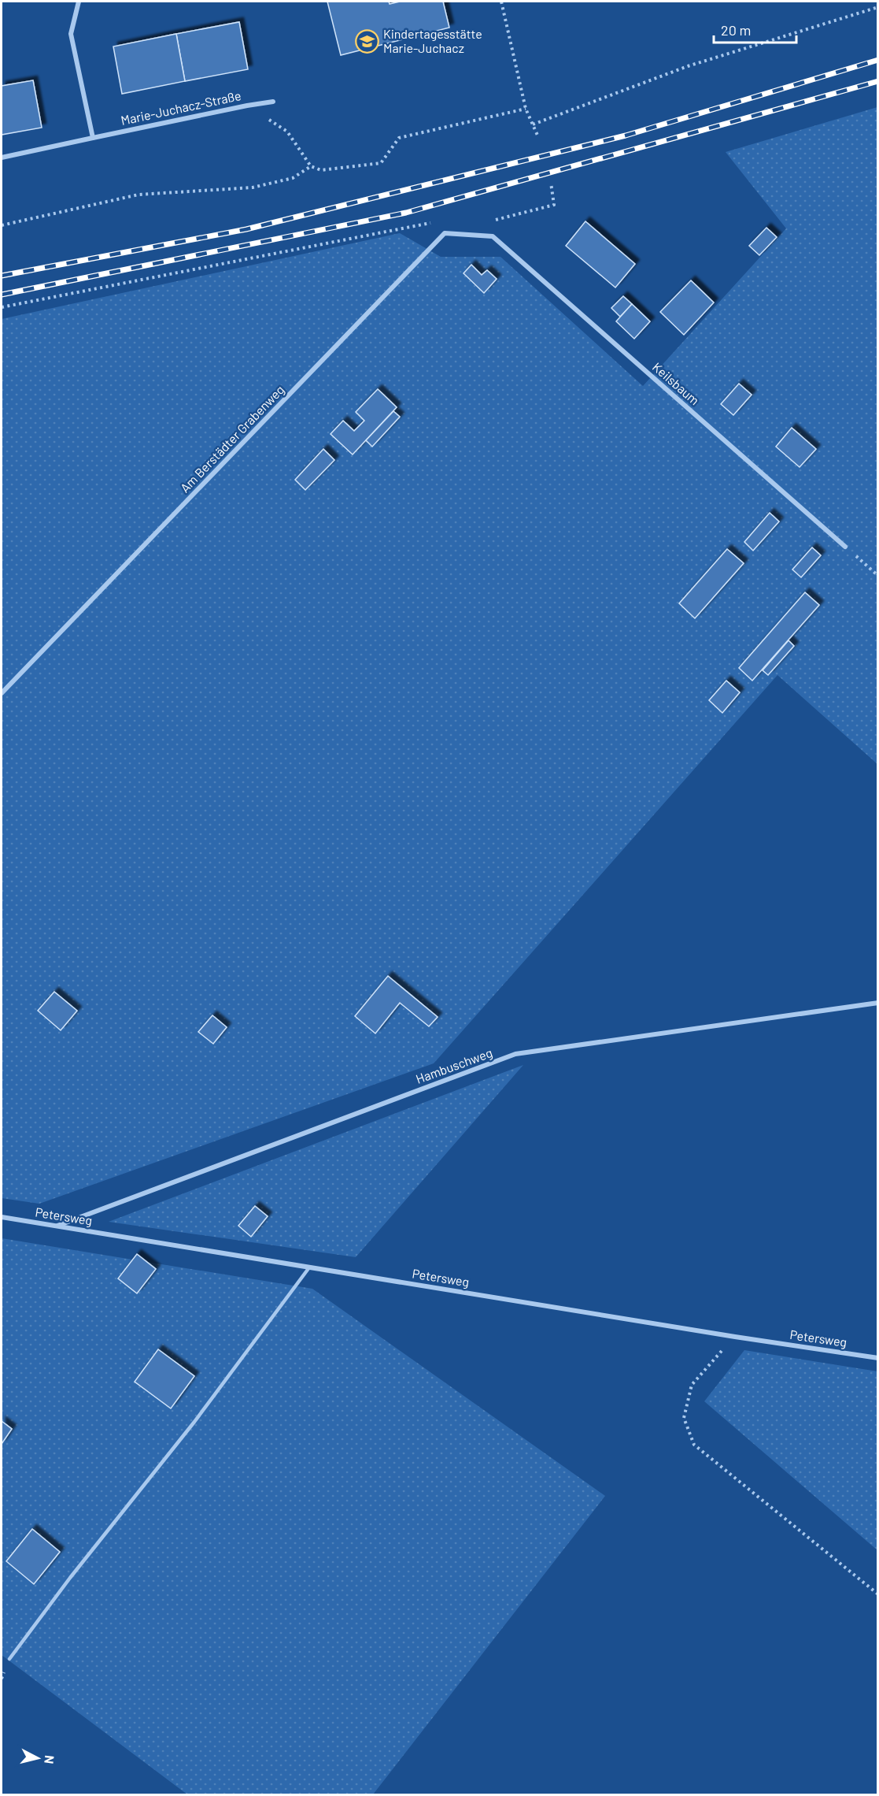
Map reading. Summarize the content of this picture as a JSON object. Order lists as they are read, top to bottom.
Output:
{
  "streets": {
    "street": [
      "Marie-Juchacz-Straße",
      "Keilsbaum",
      "Am Berstädter Grabenweg",
      "Hambuschweg",
      "Petersweg"
    ]
  },
  "crossings": [
    ["Keilsbaum", "Am Berstädter Grabenweg"],
    ["Hambuschweg", "Petersweg"]
  ],
  "places": {
    "school or university": ["Kindertagesstätte Marie-Juchacz"]
  },
  "scale_bar": "20 m",
  "north": "right"
}
